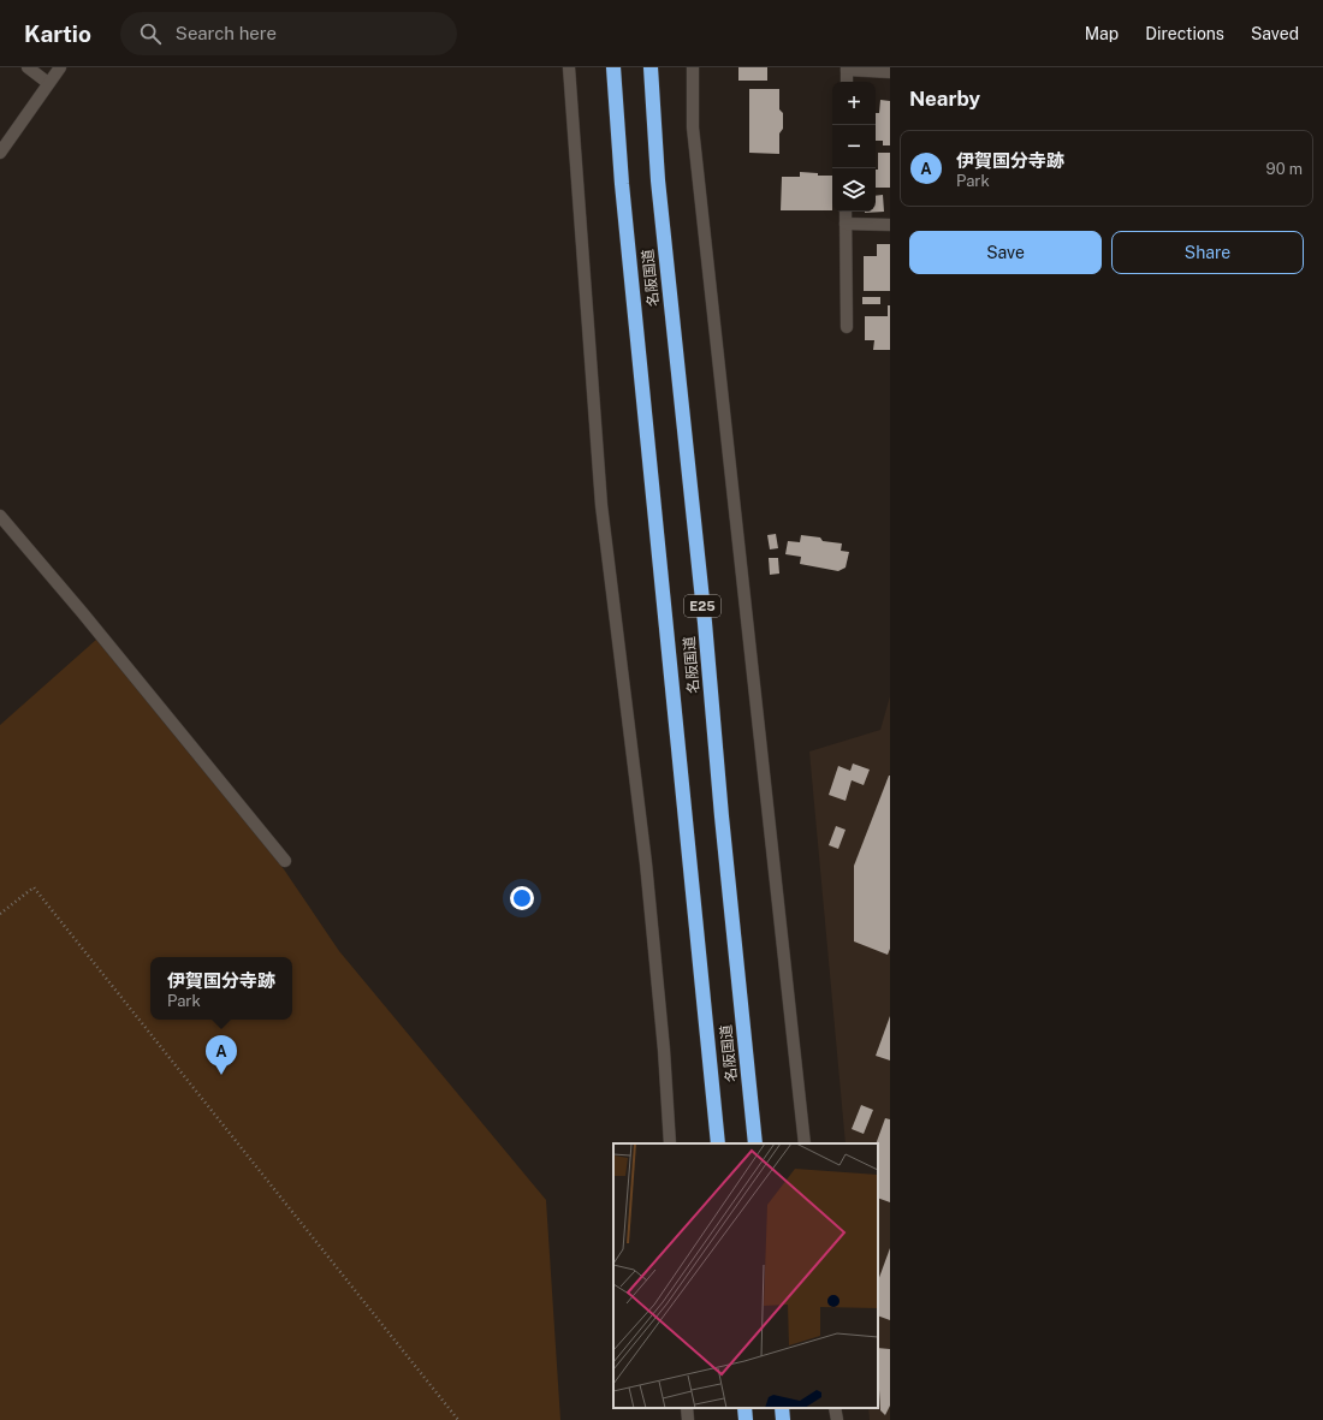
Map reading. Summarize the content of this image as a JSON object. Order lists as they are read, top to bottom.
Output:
{
  "streets": {
    "highway": ["名阪国道", "E25"]
  },
  "page": {
    "header": "Kartio",
    "search": "Search here",
    "nav": ["Map", "Directions", "Saved"],
    "heading": "Nearby",
    "map_buttons": ["+", "−"],
    "list": [
      {
        "mark": "A",
        "name": "伊賀国分寺跡",
        "note": "Park",
        "value": "90 m"
      }
    ],
    "buttons": ["Save", "Share"],
    "popup": ["伊賀国分寺跡", "Park"],
    "pins": "A"
  }
}
